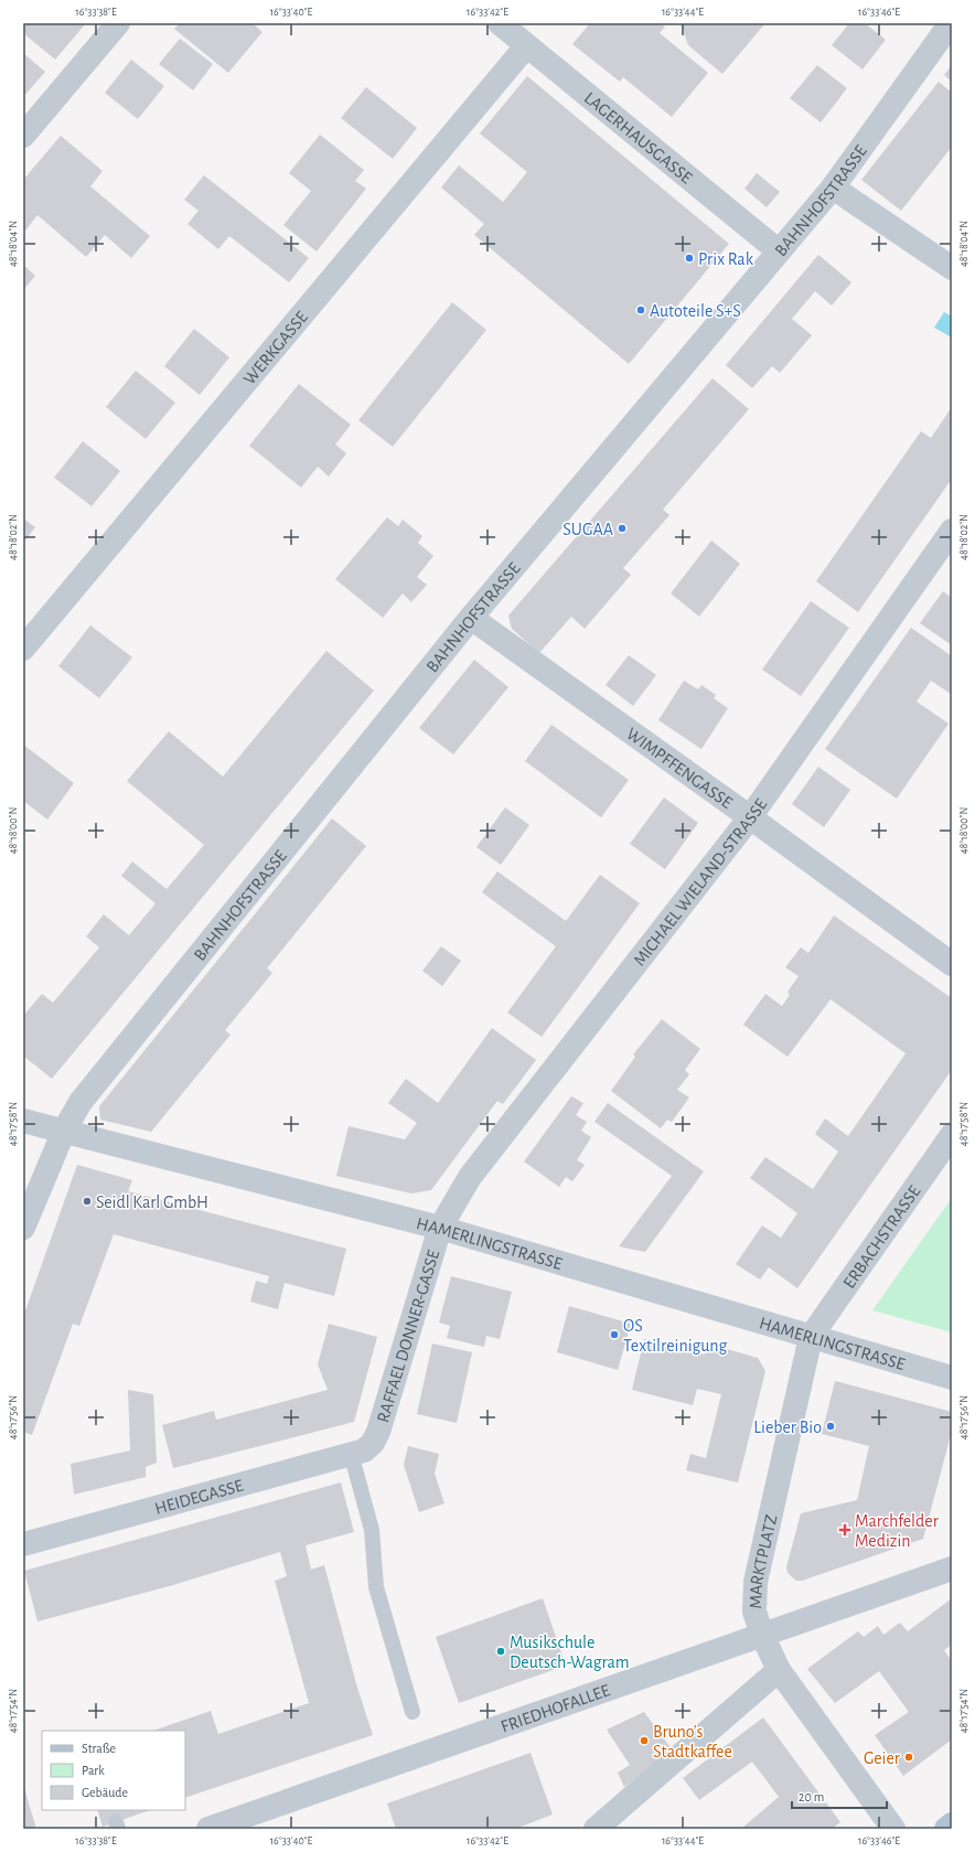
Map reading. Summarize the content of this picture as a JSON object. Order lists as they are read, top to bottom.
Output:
{
  "streets": {
    "street": [
      "LAGERHAUSGASSE",
      "BAHNHOFSTRASSE",
      "WERKGASSE",
      "WIMPFFENGASSE",
      "MICHAEL WIELAND-STRASSE",
      "ERBACHSTRASSE",
      "HAMERLINGSTRASSE",
      "RAFFAEL DONNER-GASSE",
      "HEIDEGASSE",
      "MARKTPLATZ",
      "FRIEDHOFALLEE"
    ]
  },
  "crossings": [
    ["LAGERHAUSGASSE", "BAHNHOFSTRASSE"],
    ["LAGERHAUSGASSE", "WERKGASSE"],
    ["BAHNHOFSTRASSE", "WIMPFFENGASSE"],
    ["BAHNHOFSTRASSE", "HAMERLINGSTRASSE"],
    ["WIMPFFENGASSE", "MICHAEL WIELAND-STRASSE"],
    ["MICHAEL WIELAND-STRASSE", "HAMERLINGSTRASSE"],
    ["MICHAEL WIELAND-STRASSE", "RAFFAEL DONNER-GASSE"],
    ["ERBACHSTRASSE", "HAMERLINGSTRASSE"],
    ["ERBACHSTRASSE", "MARKTPLATZ"],
    ["HAMERLINGSTRASSE", "RAFFAEL DONNER-GASSE"],
    ["HAMERLINGSTRASSE", "MARKTPLATZ"],
    ["RAFFAEL DONNER-GASSE", "HEIDEGASSE"],
    ["MARKTPLATZ", "FRIEDHOFALLEE"]
  ],
  "places": {
    "other": [
      "Prix Rak",
      "Autoteile S+S",
      "SUGAA",
      "Seidl Karl GmbH",
      "OS Textilreinigung",
      "Lieber Bio",
      "Musikschule Deutsch-Wagram",
      "Bruno's Stadtkaffee",
      "Geier"
    ],
    "health": ["Marchfelder Medizin"]
  },
  "legend": ["Straße", "Park", "Gebäude"],
  "scale_bar": "20 m",
  "coordinates": [
    "16°33'38\"E",
    "16°33'40\"E",
    "16°33'42\"E",
    "16°33'44\"E",
    "16°33'46\"E",
    "48°18'04\"N",
    "48°18'02\"N",
    "48°18'00\"N",
    "48°17'58\"N",
    "48°17'56\"N",
    "48°17'54\"N"
  ]
}
